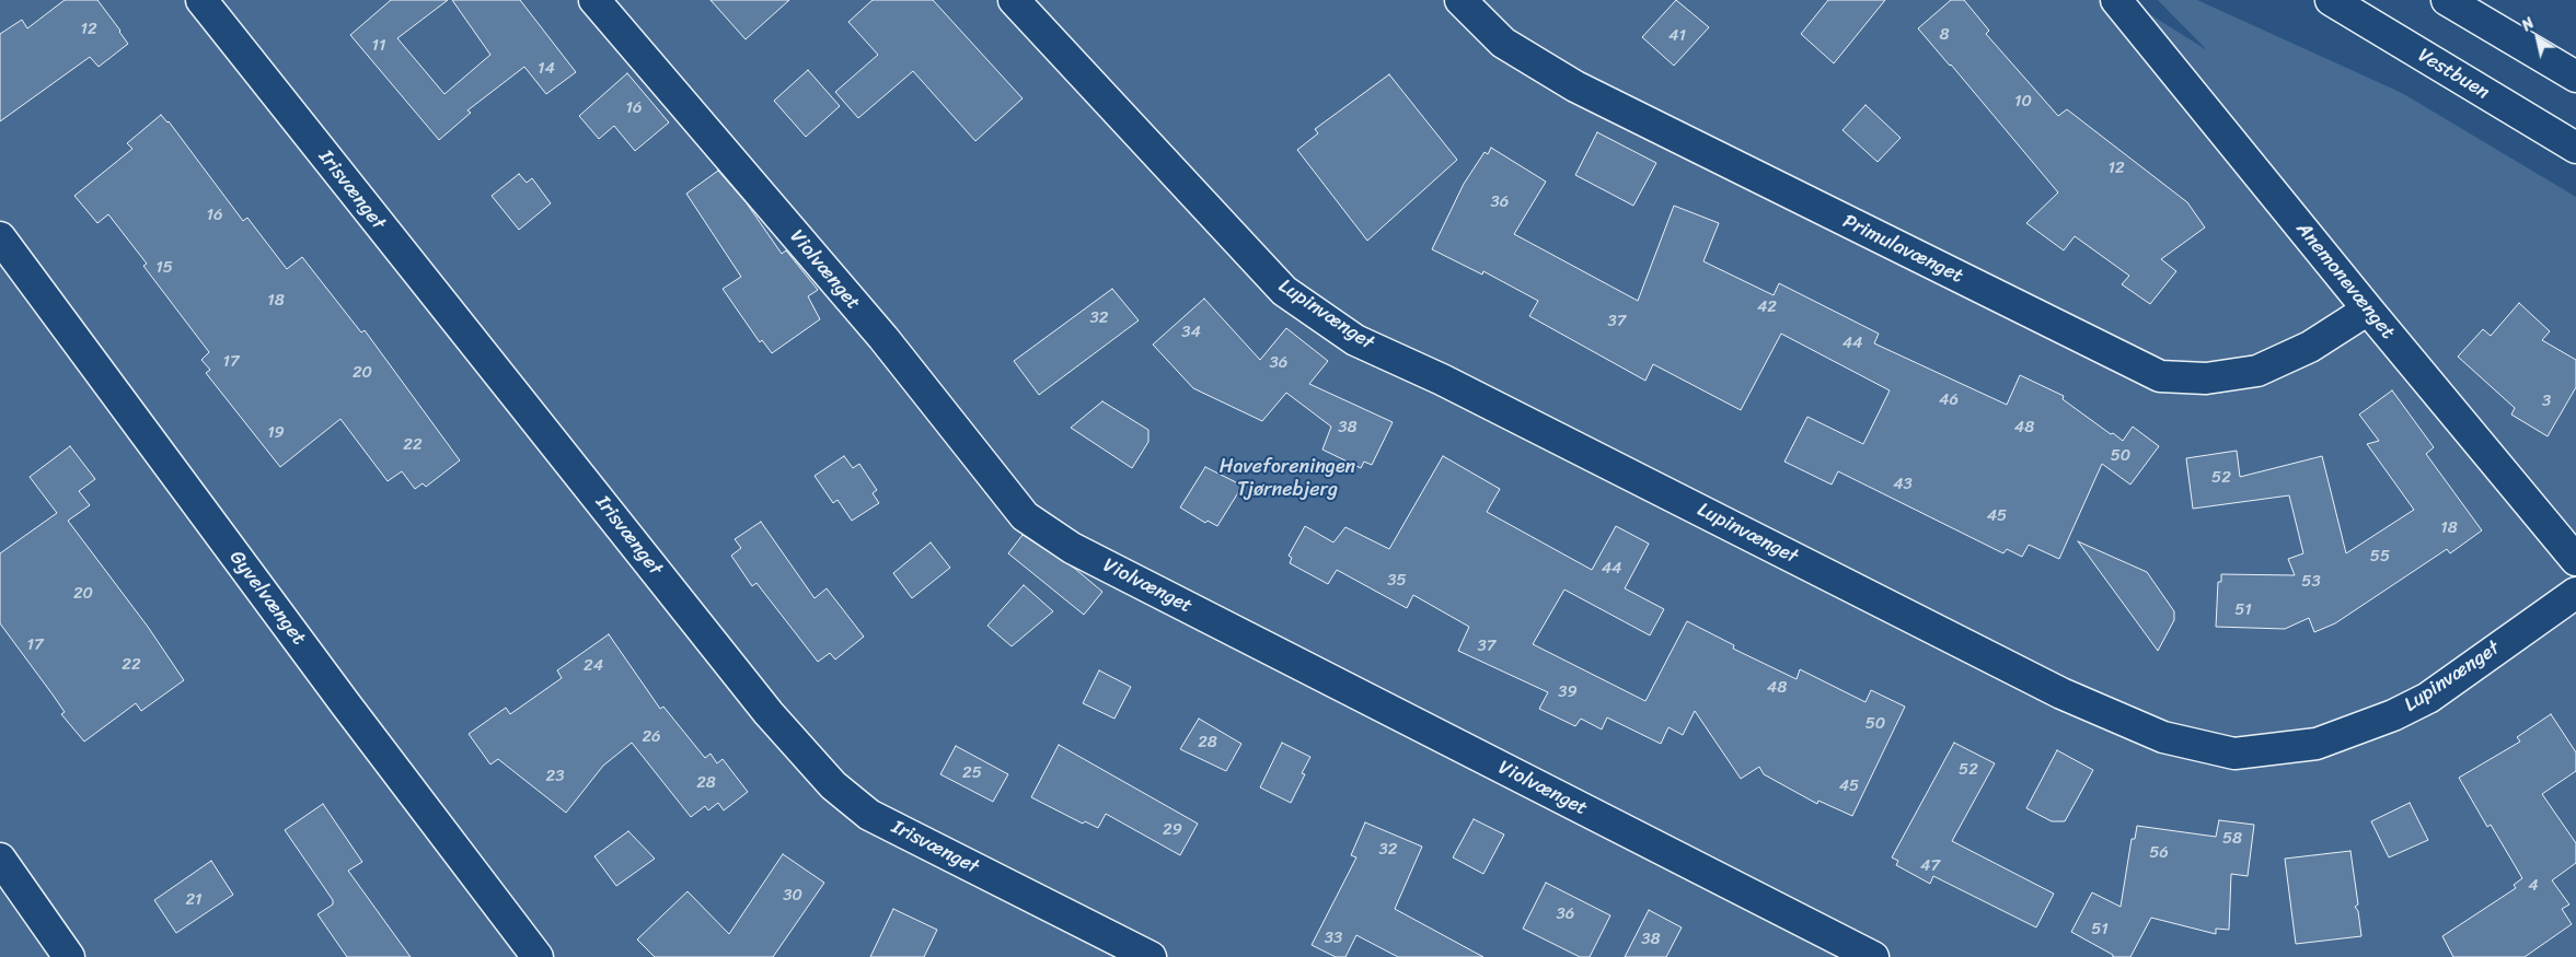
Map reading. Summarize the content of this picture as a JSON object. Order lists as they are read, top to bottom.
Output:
{
  "streets": {
    "street": [
      "Vestbuen",
      "Irisvænget",
      "Primulavænget",
      "Violvænget",
      "Anemonevænget",
      "Lupinvænget",
      "Gyvelvænget"
    ]
  },
  "crossings": [
    ["Primulavænget", "Anemonevænget"]
  ],
  "parks": ["Haveforeningen Tjørnebjerg"],
  "house_numbers": [
    "12",
    "8",
    "41",
    "11",
    "14",
    "10",
    "16",
    "12",
    "36",
    "16",
    "15",
    "18",
    "42",
    "32",
    "37",
    "34",
    "44",
    "17",
    "36",
    "20",
    "46",
    "3",
    "38",
    "48",
    "19",
    "22",
    "50",
    "52",
    "43",
    "45",
    "18",
    "55",
    "44",
    "35",
    "53",
    "20",
    "51",
    "17",
    "37",
    "22",
    "24",
    "48",
    "39",
    "50",
    "26",
    "28",
    "52",
    "25",
    "23",
    "28",
    "45",
    "29",
    "58",
    "32",
    "56",
    "47",
    "4",
    "30",
    "21",
    "36",
    "51",
    "33",
    "38"
  ],
  "north": "top left"
}
